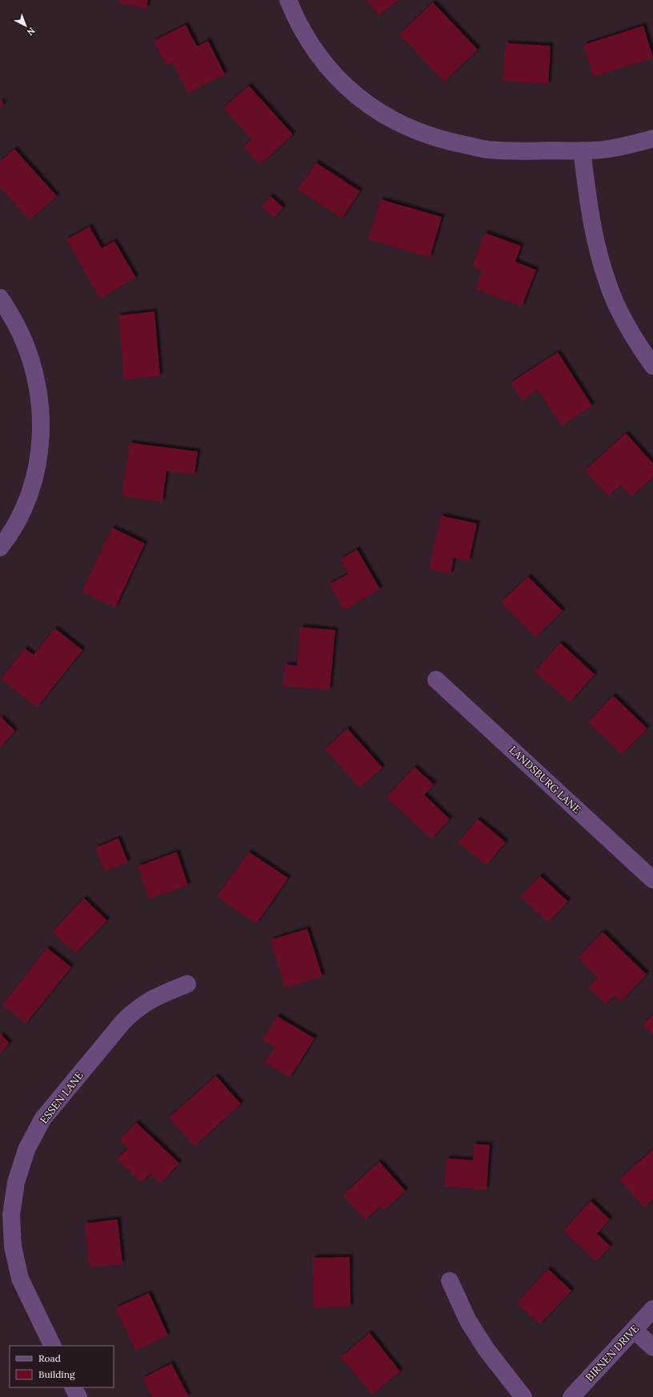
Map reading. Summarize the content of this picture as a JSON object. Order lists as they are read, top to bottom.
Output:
{
  "streets": {
    "street": ["LANDSBURG LANE", "ESSEN LANE", "BIRNEN DRIVE"]
  },
  "legend": ["Road", "Building"],
  "north": "bottom right"
}
